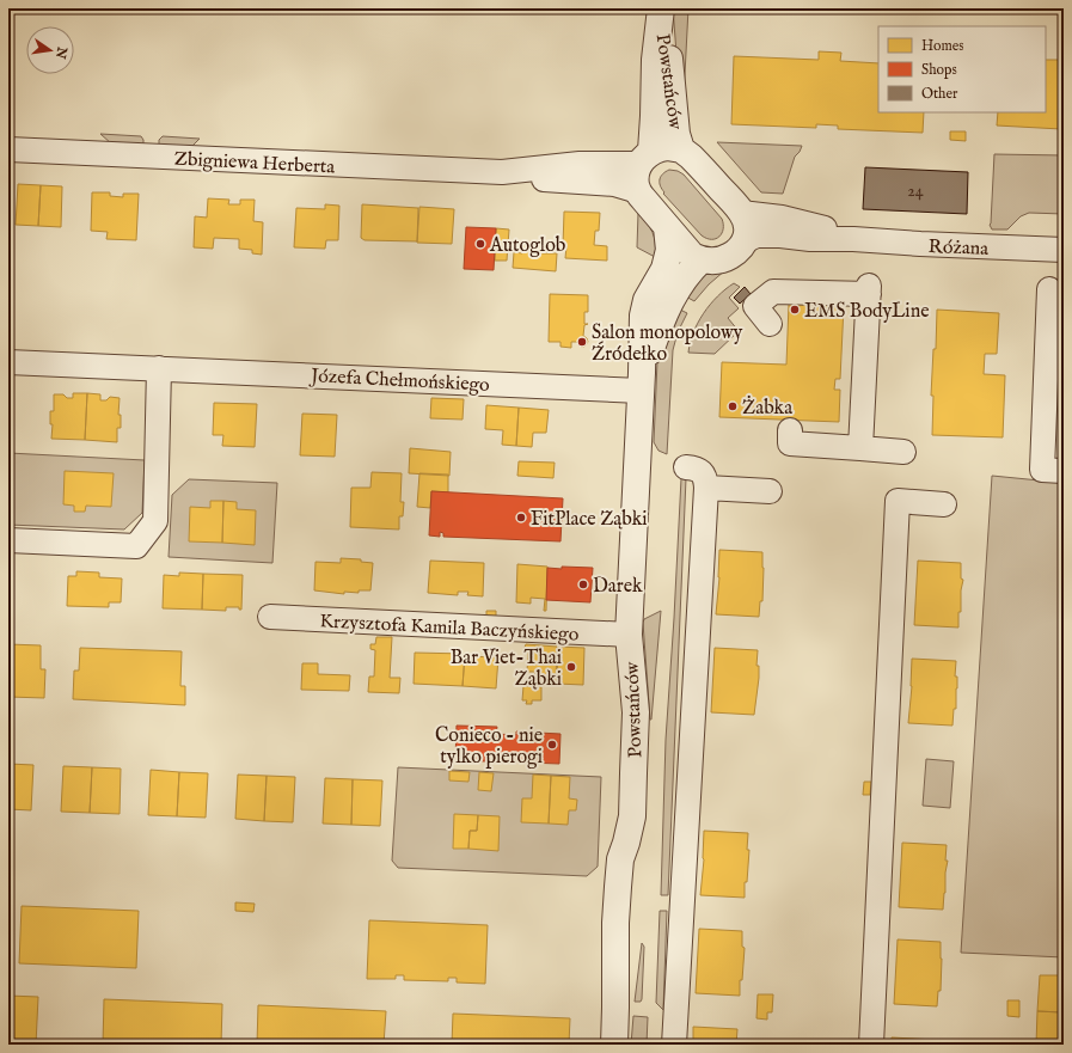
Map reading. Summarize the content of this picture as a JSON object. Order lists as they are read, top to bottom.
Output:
{
  "streets": {
    "street": [
      "Powstańców",
      "Zbigniewa Herberta",
      "Różana",
      "Józefa Chełmońskiego",
      "Krzysztofa Kamila Baczyńskiego"
    ]
  },
  "crossings": [
    ["Powstańców", "Zbigniewa Herberta"],
    ["Powstańców", "Józefa Chełmońskiego"],
    ["Powstańców", "Krzysztofa Kamila Baczyńskiego"]
  ],
  "places": [
    "Autoglob",
    "EMS BodyLine",
    "Salon monopolowy Źródełko",
    "Żabka",
    "FitPlace Ząbki",
    "Darek",
    "Bar Viet-Thai Ząbki",
    "Conieco - nie tylko pierogi"
  ],
  "house_numbers": ["24"],
  "legend": ["Homes", "Shops", "Other"],
  "north": "right"
}
